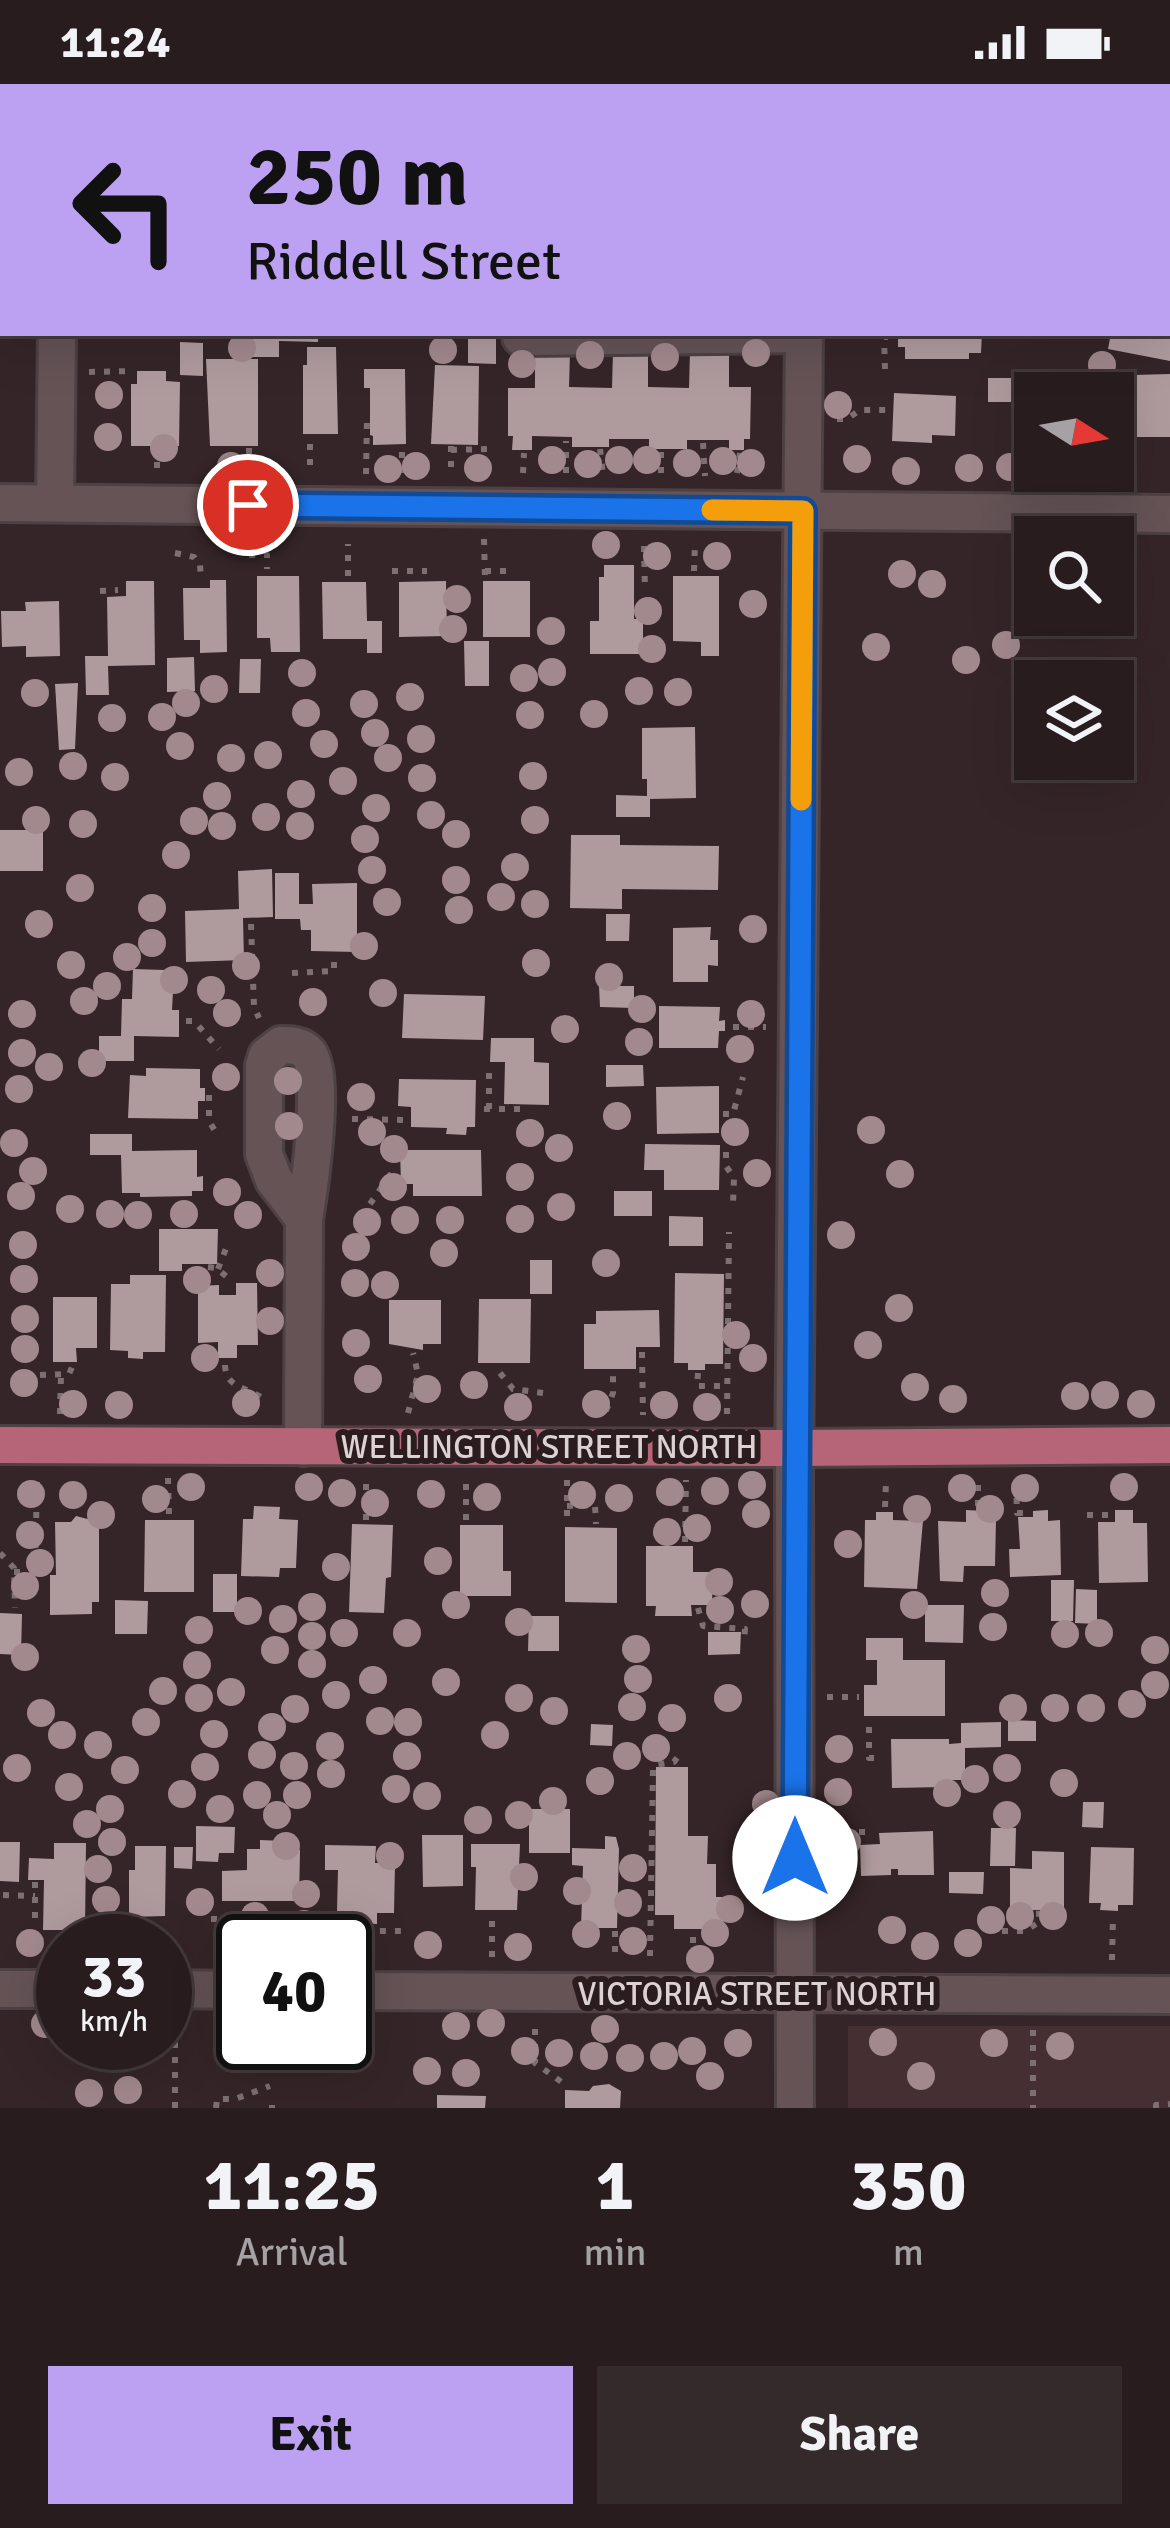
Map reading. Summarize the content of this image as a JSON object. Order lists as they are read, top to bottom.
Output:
{
  "streets": {
    "main road": ["WELLINGTON STREET NORTH"],
    "street": ["VICTORIA STREET NORTH"]
  },
  "north": "right",
  "page": {
    "status": "11:24",
    "turn": ["250 m", "Riddell Street"],
    "speed": "33 km/h",
    "limit": "40",
    "eta": [
      "11:25",
      "Arrival",
      "1",
      "min",
      "350",
      "m"
    ],
    "buttons": ["Exit", "Share"]
  }
}
